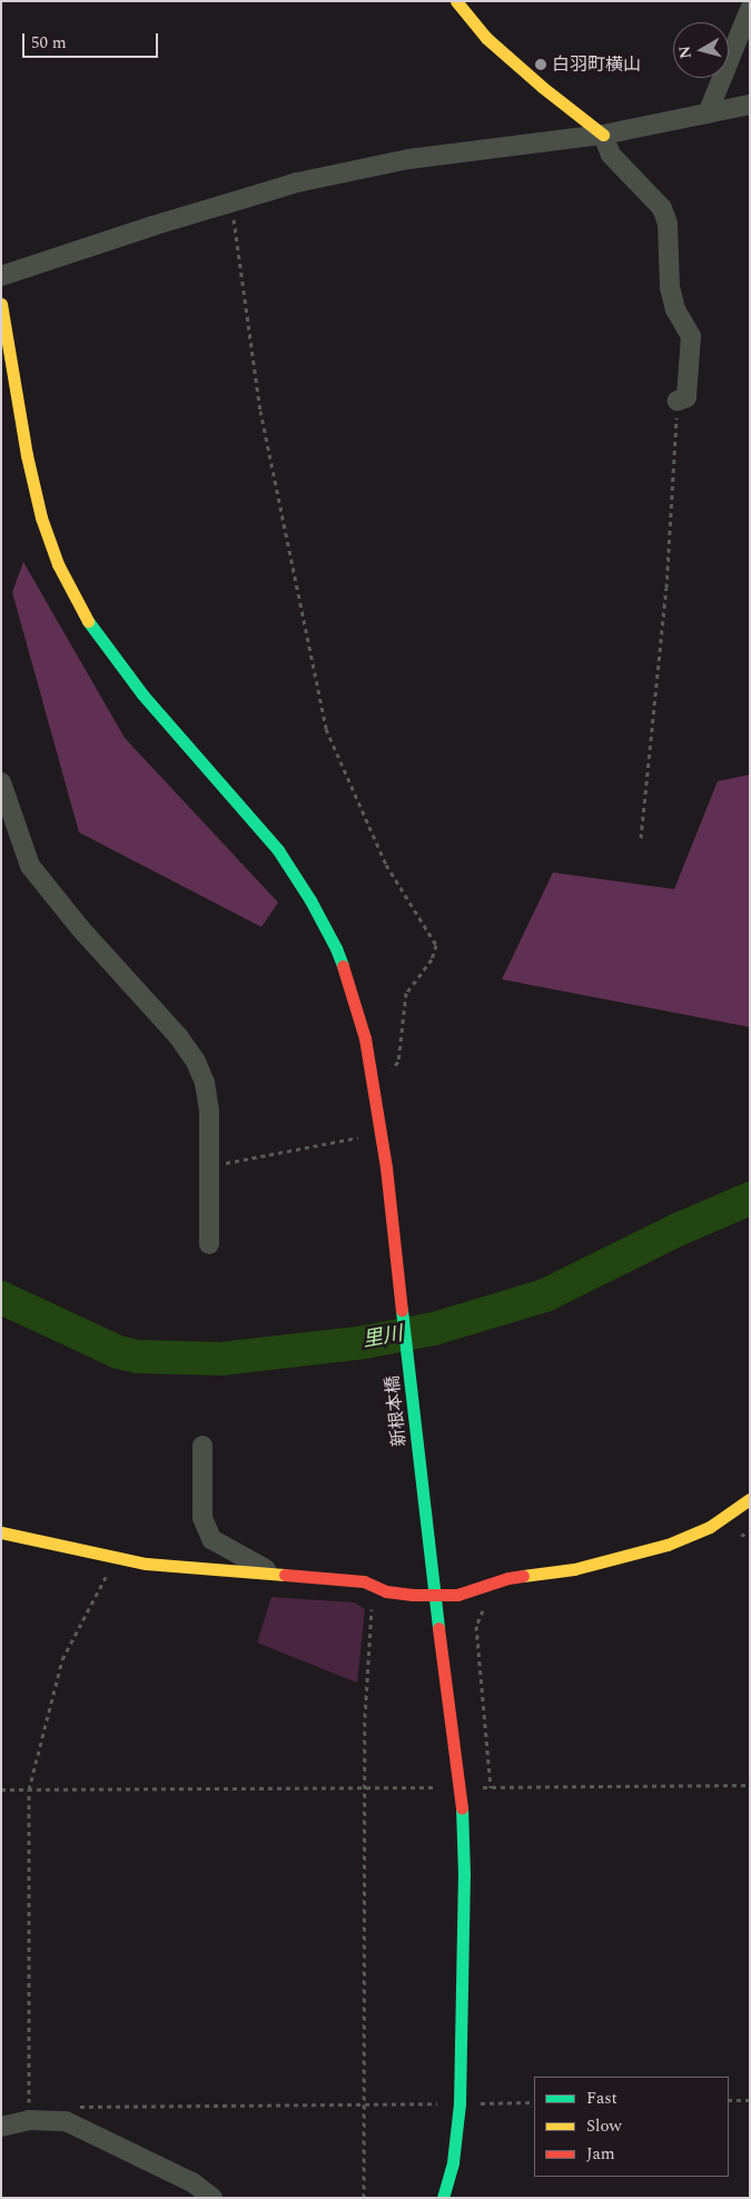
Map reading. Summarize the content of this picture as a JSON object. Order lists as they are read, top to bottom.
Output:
{
  "streets": {
    "street": ["新根本橋"]
  },
  "water": ["里川"],
  "places": ["白羽町横山"],
  "legend": ["Fast", "Slow", "Jam"],
  "scale_bar": "50 m",
  "north": "left"
}
